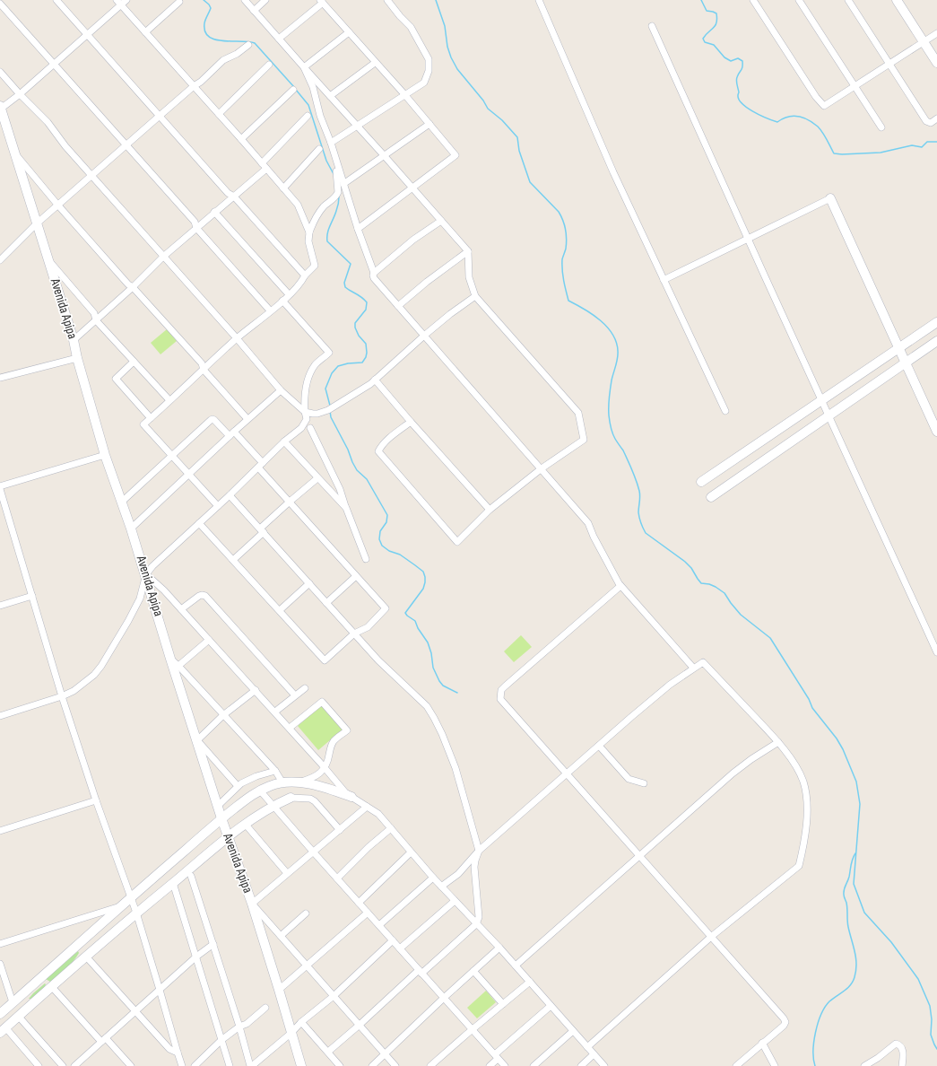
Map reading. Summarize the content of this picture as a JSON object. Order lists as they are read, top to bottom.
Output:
{
  "streets": {
    "street": ["Avenida Apipa"]
  }
}
